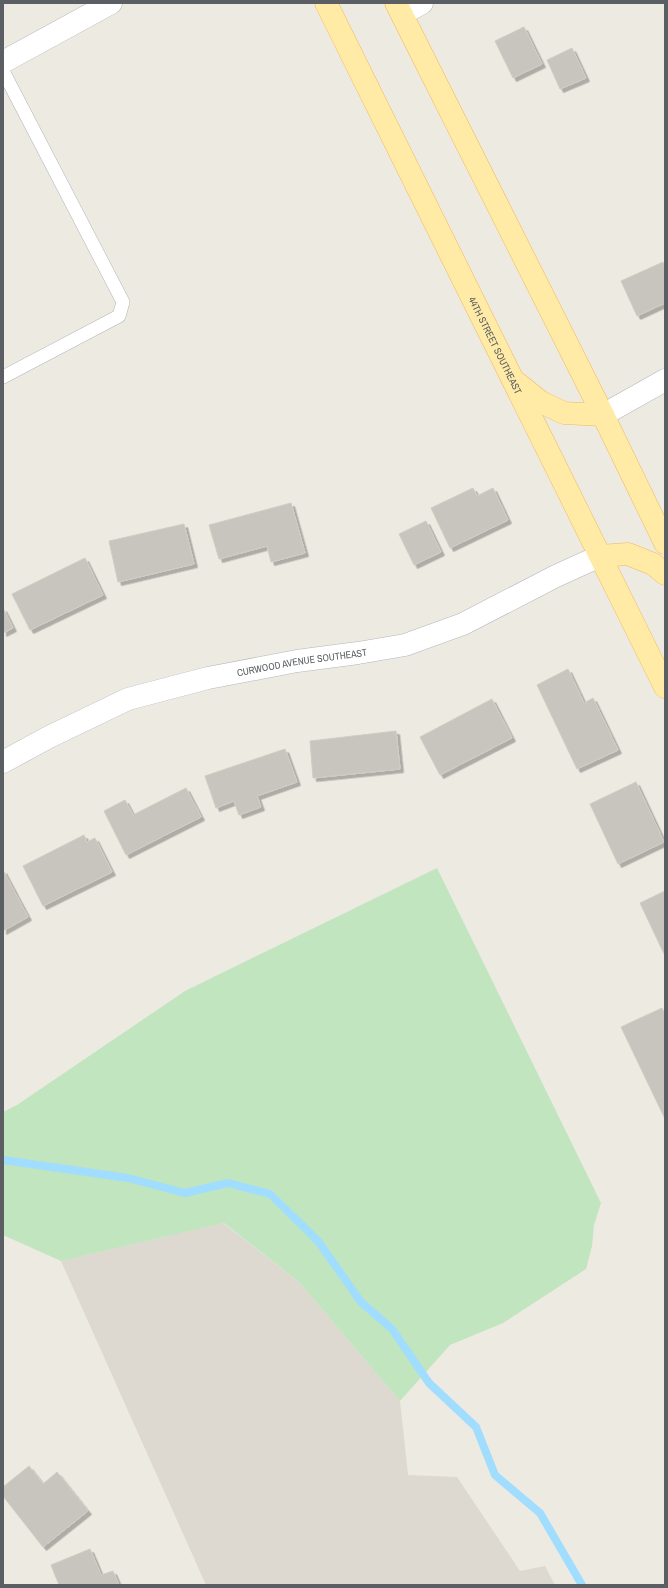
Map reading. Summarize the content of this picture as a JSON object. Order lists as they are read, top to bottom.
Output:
{
  "streets": {
    "main road": ["44TH STREET SOUTHEAST"],
    "street": ["CURWOOD AVENUE SOUTHEAST"]
  },
  "crossings": [
    ["44TH STREET SOUTHEAST", "CURWOOD AVENUE SOUTHEAST"]
  ]
}
